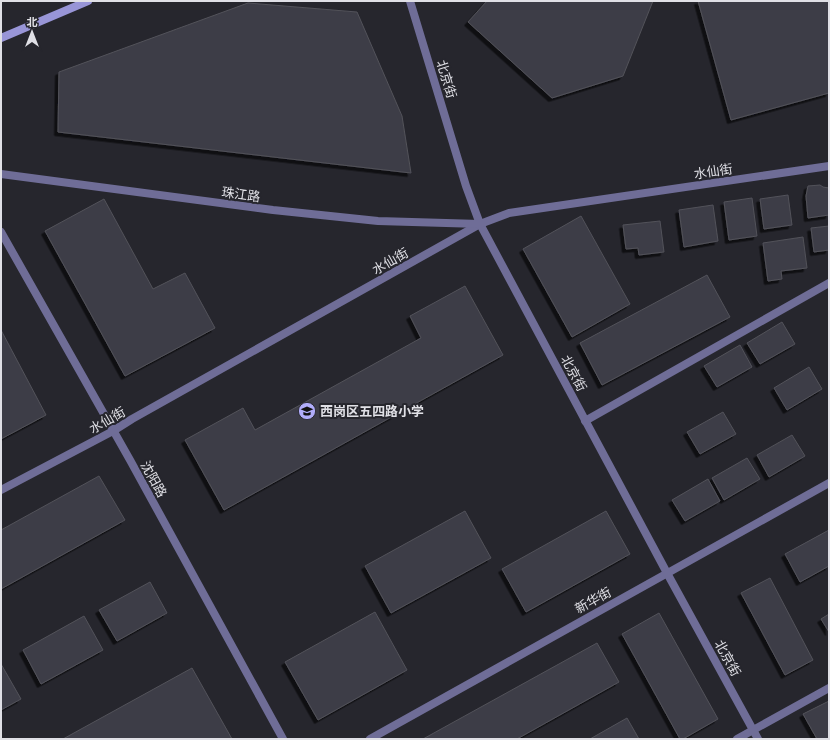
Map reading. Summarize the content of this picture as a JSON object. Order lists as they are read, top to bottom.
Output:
{
  "streets": {
    "street": [
      "北京街",
      "水仙街",
      "珠江路",
      "沈阳路",
      "新华街"
    ]
  },
  "crossings": [
    ["北京街", "水仙街"],
    ["北京街", "珠江路"],
    ["北京街", "新华街"],
    ["水仙街", "珠江路"],
    ["水仙街", "沈阳路"]
  ],
  "places": {
    "school or university": ["西岗区五四路小学"]
  },
  "north": "top"
}
